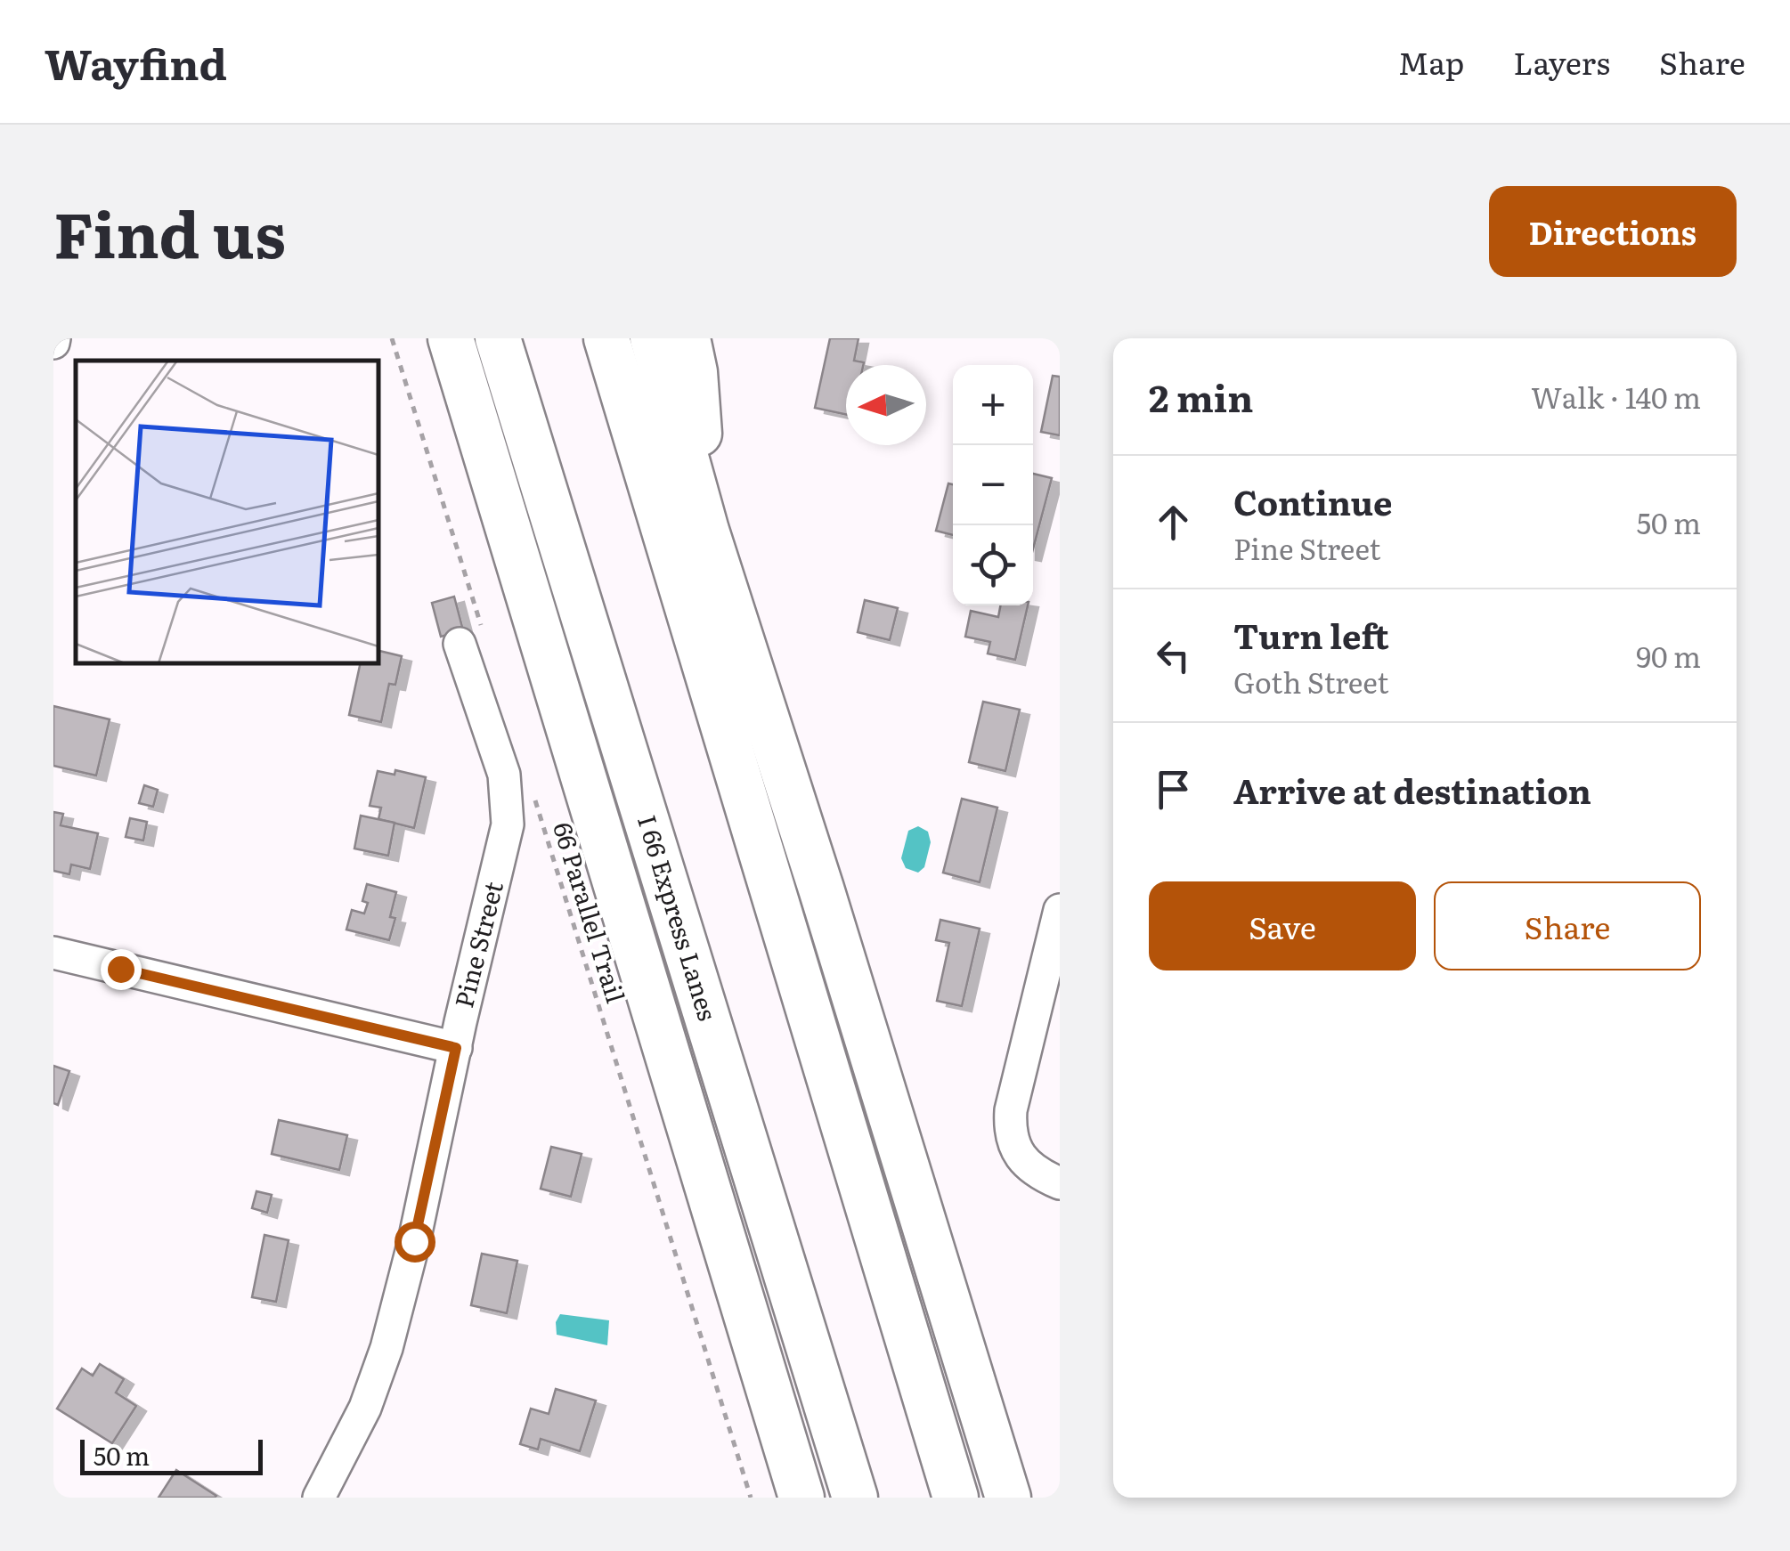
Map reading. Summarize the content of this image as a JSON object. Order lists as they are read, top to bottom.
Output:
{
  "streets": {
    "highway": ["I 66 Express Lanes"],
    "street": ["Pine Street"],
    "path": ["66 Parallel Trail"]
  },
  "scale_bar": "50 m",
  "north": "left",
  "page": {
    "header": "Wayfind",
    "nav": ["Map", "Layers", "Share"],
    "title": "Find us",
    "buttons": [
      "Directions",
      ["Save", "Share"]
    ],
    "heading": ["2 min", "Walk · 140 m"],
    "map_buttons": ["+", "−"],
    "list": [
      ["Continue", "Pine Street", "50 m"],
      ["Turn left", "Goth Street", "90 m"],
      "Arrive at destination"
    ],
    "scale": "50 m"
  }
}
